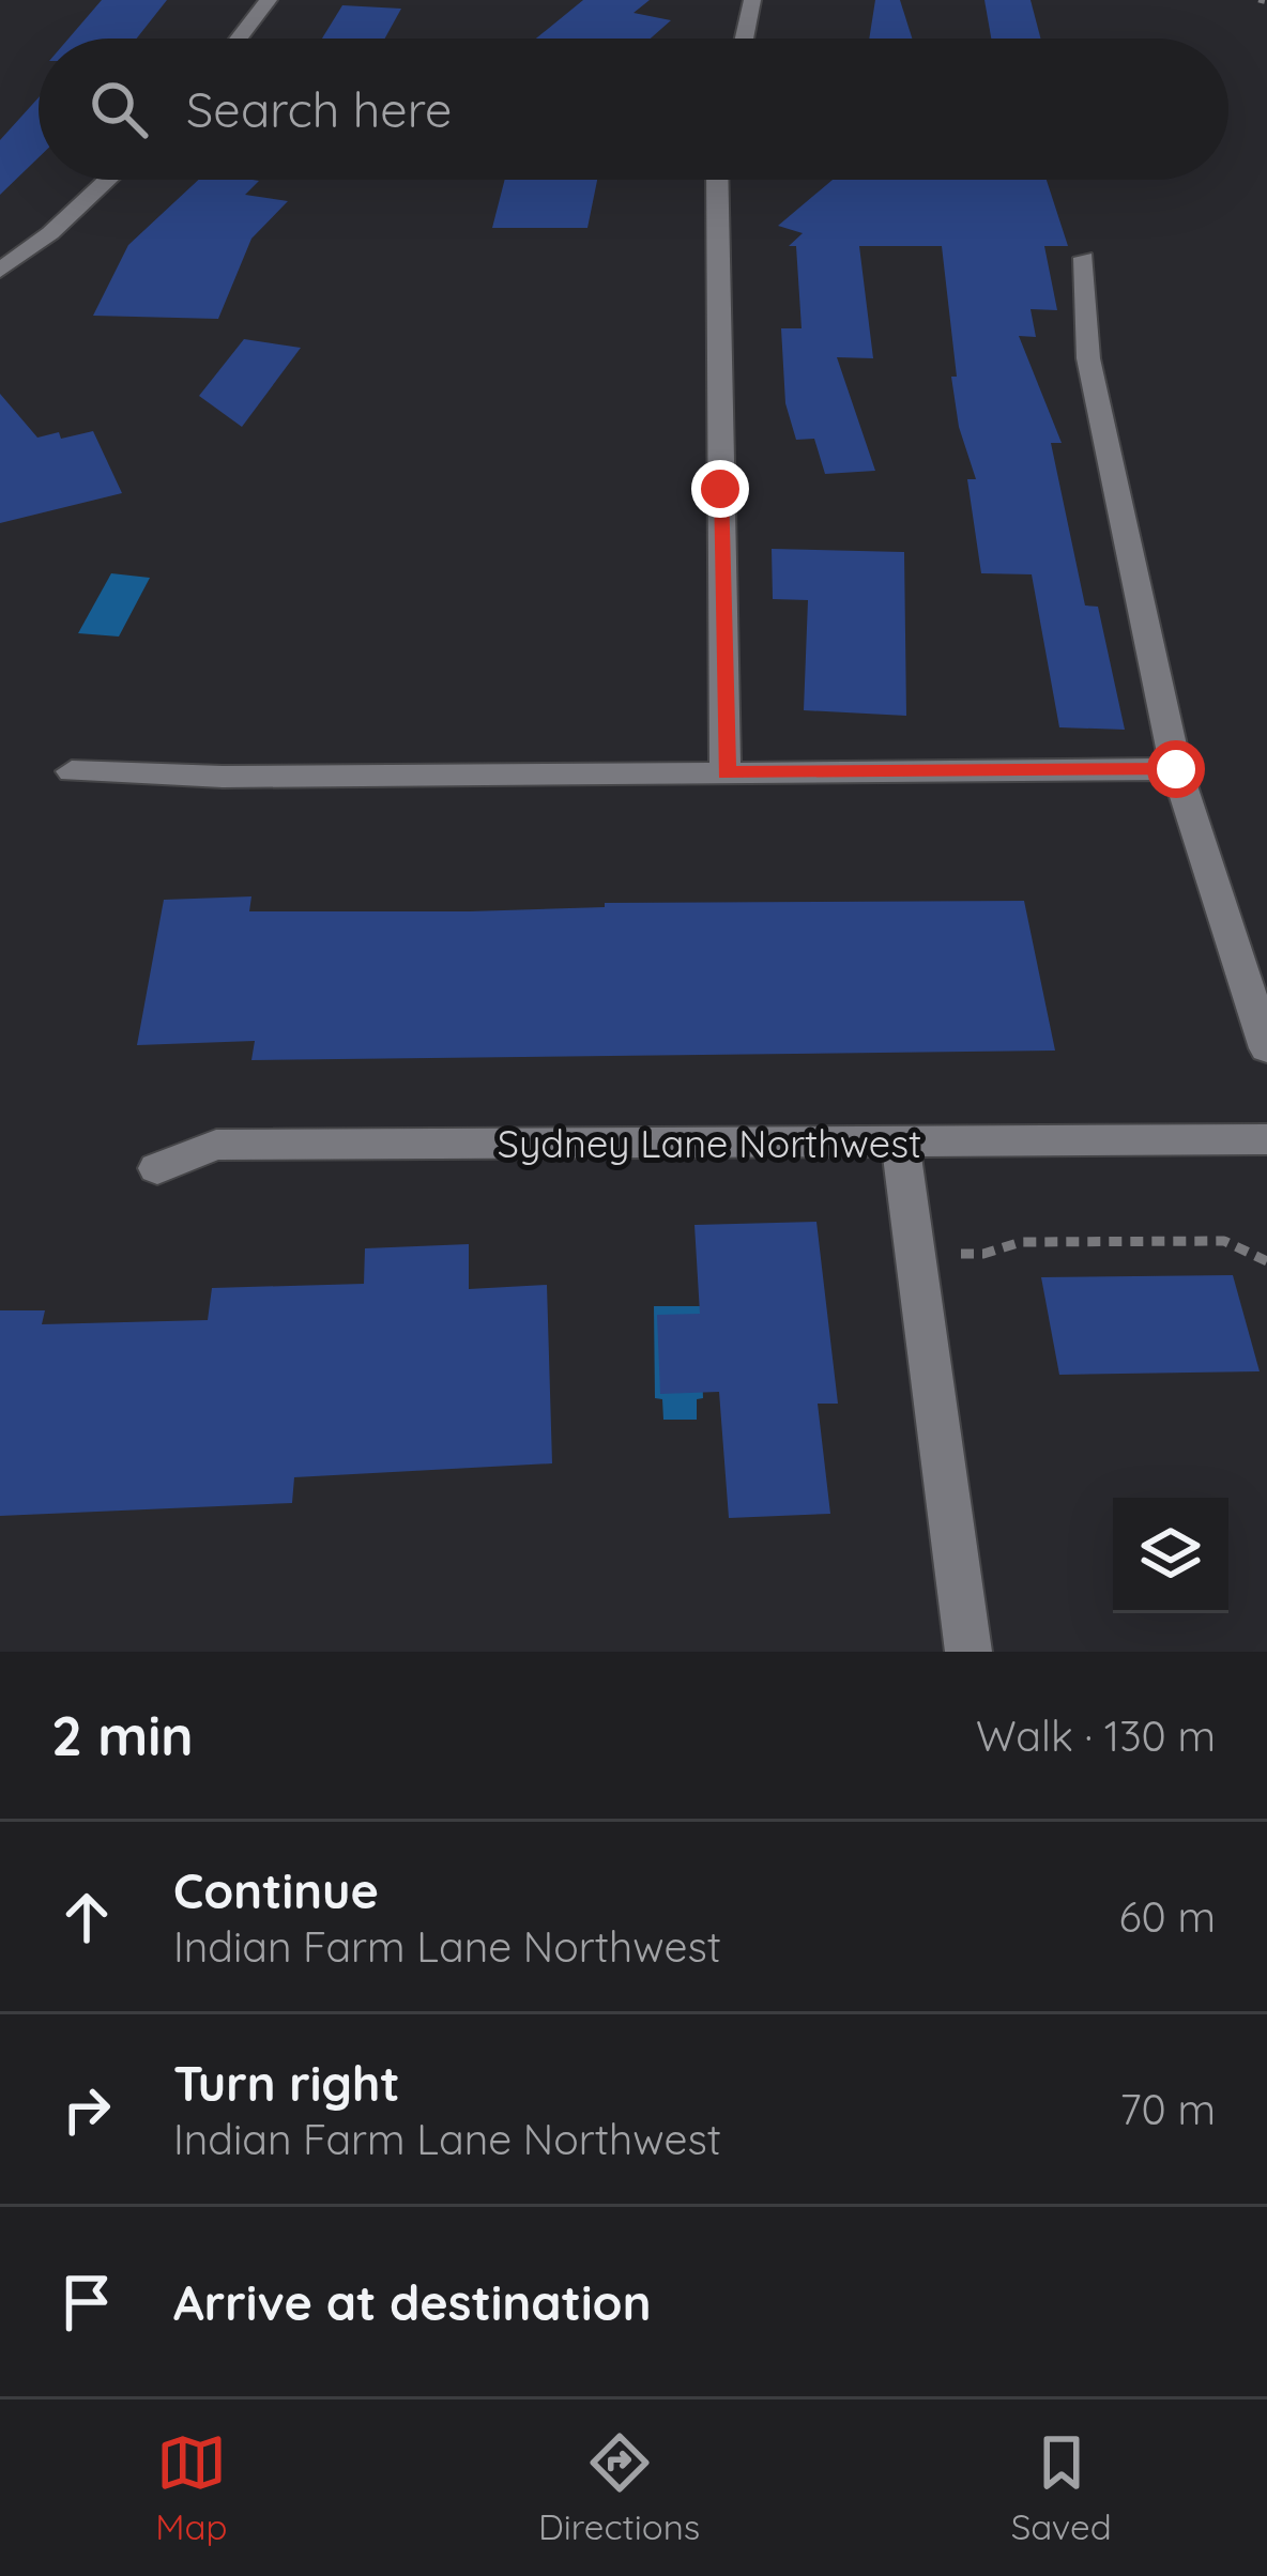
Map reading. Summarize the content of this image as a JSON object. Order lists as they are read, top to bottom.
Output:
{
  "streets": {
    "street": ["Sydney Lane Northwest"]
  },
  "page": {
    "search": "Search here",
    "heading": ["2 min", "Walk · 130 m"],
    "list": [
      ["Continue", "Indian Farm Lane Northwest", "60 m"],
      ["Turn right", "Indian Farm Lane Northwest", "70 m"],
      "Arrive at destination"
    ],
    "nav": ["Map", "Directions", "Saved"]
  }
}
